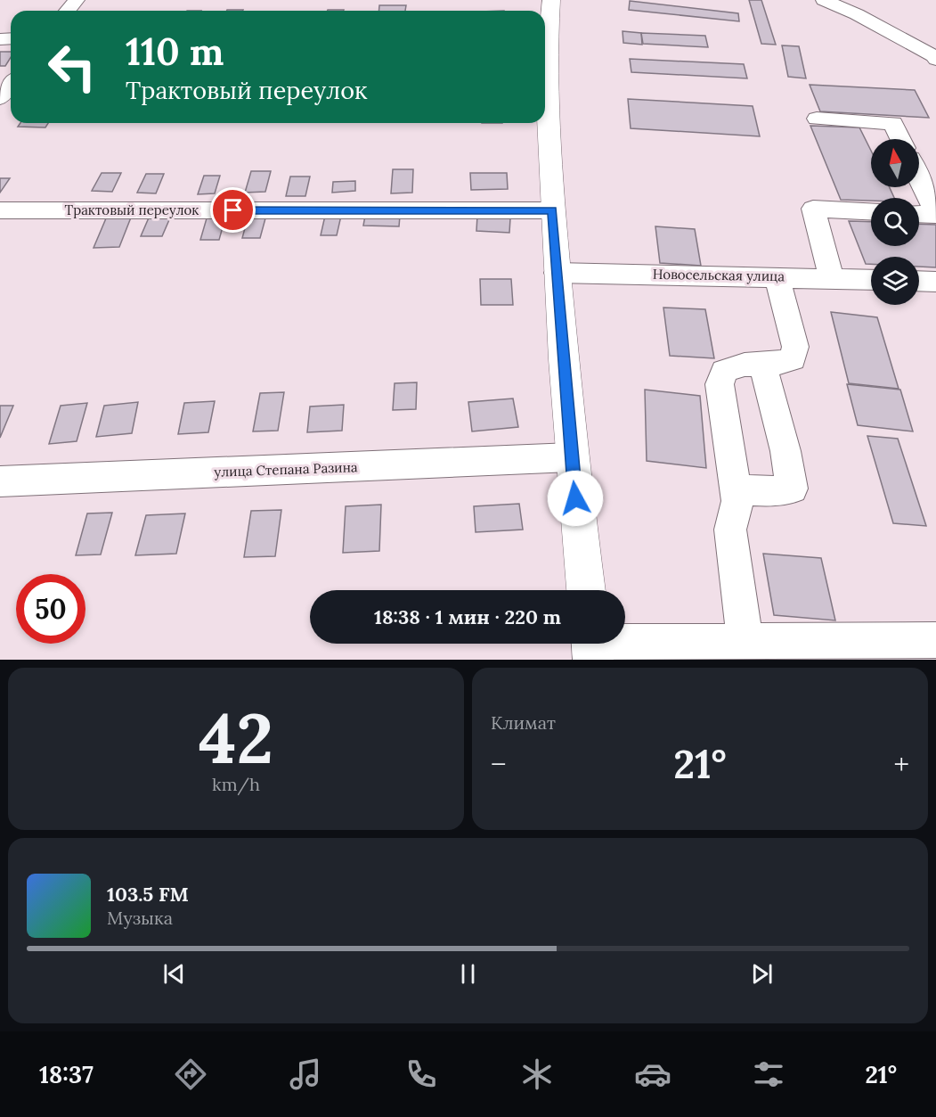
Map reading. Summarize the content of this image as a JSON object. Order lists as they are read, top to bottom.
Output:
{
  "streets": {
    "street": ["Трактовый переулок", "Новосельская улица", "улица Степана Разина"]
  },
  "north": "top",
  "page": {
    "turn": ["110 m", "Трактовый переулок"],
    "limit": "50",
    "trip": "18:38 · 1 мин · 220 m",
    "tile": [
      ["42", "km/h"],
      "Климат"
    ],
    "heat": ["−", "21°", "+"],
    "song": ["103.5 FM", "Музыка"],
    "tabs": ["18:37", "21°"]
  }
}
